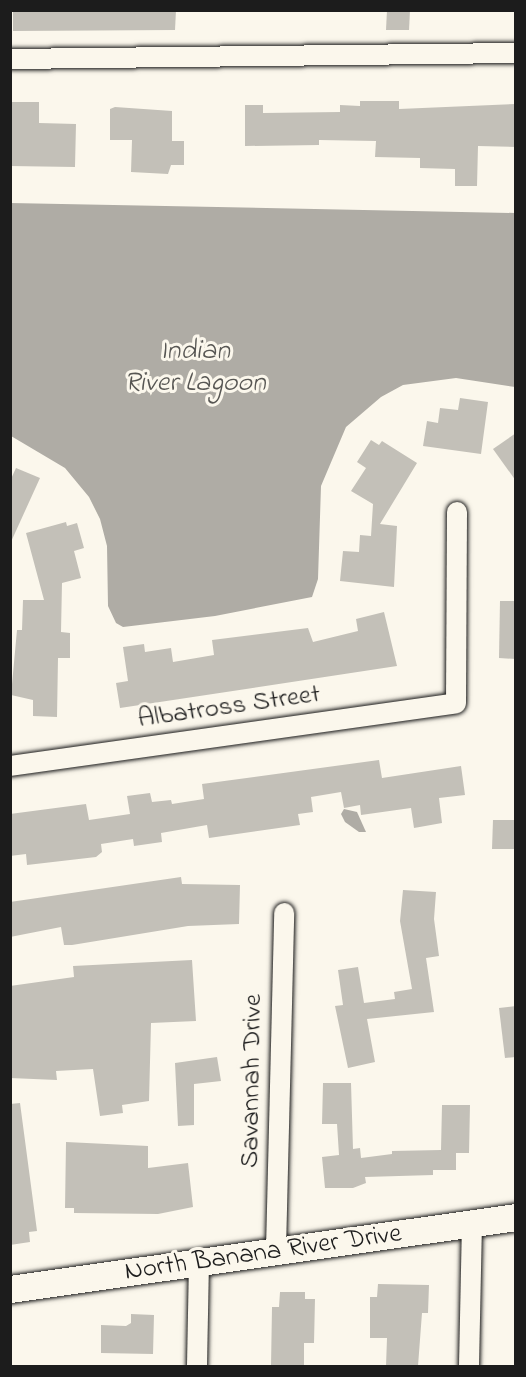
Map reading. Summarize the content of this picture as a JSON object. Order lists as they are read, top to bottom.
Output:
{
  "streets": {
    "street": ["Albatross Street", "Savannah Drive", "North Banana River Drive"]
  },
  "crossings": [
    ["Savannah Drive", "North Banana River Drive"]
  ],
  "water": ["Indian River Lagoon"]
}
